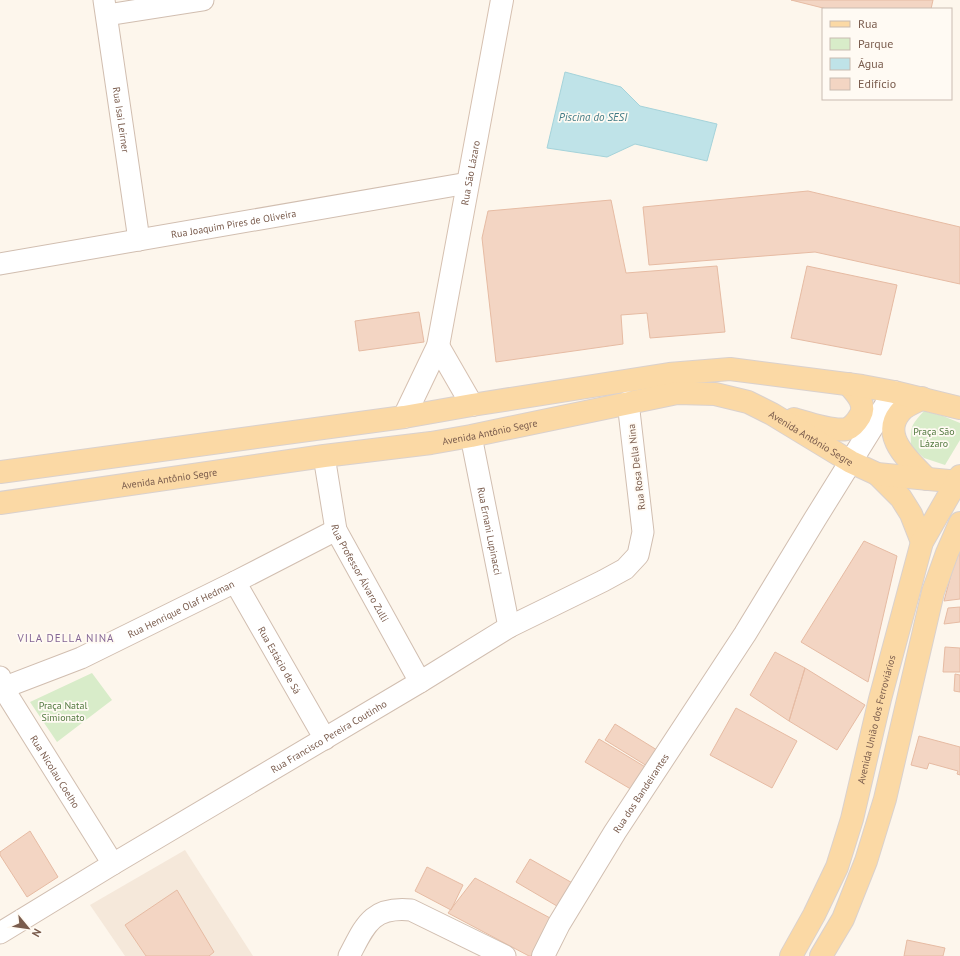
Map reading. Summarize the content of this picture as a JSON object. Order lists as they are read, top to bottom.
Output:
{
  "streets": {
    "main road": ["Avenida Antônio Segre", "Avenida União dos Ferroviários"],
    "street": [
      "Rua Isai Leirner",
      "Rua São Lázaro",
      "Rua Joaquim Pires de Oliveira",
      "Rua Rosa Della Nina",
      "Rua Ernani Lupinacci",
      "Rua Professor Álvaro Zulli",
      "Rua Henrique Olaf Hedman",
      "Rua Estácio de Sá",
      "Rua Francisco Pereira Coutinho",
      "Rua Nicolau Coelho",
      "Rua dos Bandeirantes"
    ]
  },
  "crossings": [
    ["Rua Isai Leirner", "Rua Joaquim Pires de Oliveira"],
    ["Rua São Lázaro", "Rua Joaquim Pires de Oliveira"],
    ["Avenida Antônio Segre", "Rua Rosa Della Nina"],
    ["Avenida Antônio Segre", "Rua Ernani Lupinacci"],
    ["Avenida Antônio Segre", "Rua Professor Álvaro Zulli"],
    ["Avenida Antônio Segre", "Avenida União dos Ferroviários"],
    ["Avenida Antônio Segre", "Rua dos Bandeirantes"],
    ["Rua Rosa Della Nina", "Rua Francisco Pereira Coutinho"],
    ["Rua Ernani Lupinacci", "Rua Francisco Pereira Coutinho"],
    ["Rua Professor Álvaro Zulli", "Rua Henrique Olaf Hedman"],
    ["Rua Professor Álvaro Zulli", "Rua Francisco Pereira Coutinho"],
    ["Rua Henrique Olaf Hedman", "Rua Estácio de Sá"],
    ["Rua Henrique Olaf Hedman", "Rua Nicolau Coelho"],
    ["Rua Estácio de Sá", "Rua Francisco Pereira Coutinho"],
    ["Rua Francisco Pereira Coutinho", "Rua Nicolau Coelho"]
  ],
  "districts": ["VILA DELLA NINA"],
  "water": ["Piscina do SESI"],
  "parks": ["Praça São Lázaro", "Praça Natal Simionato"],
  "legend": [
    "Rua",
    "Parque",
    "Água",
    "Edifício"
  ],
  "north": "bottom right"
}
